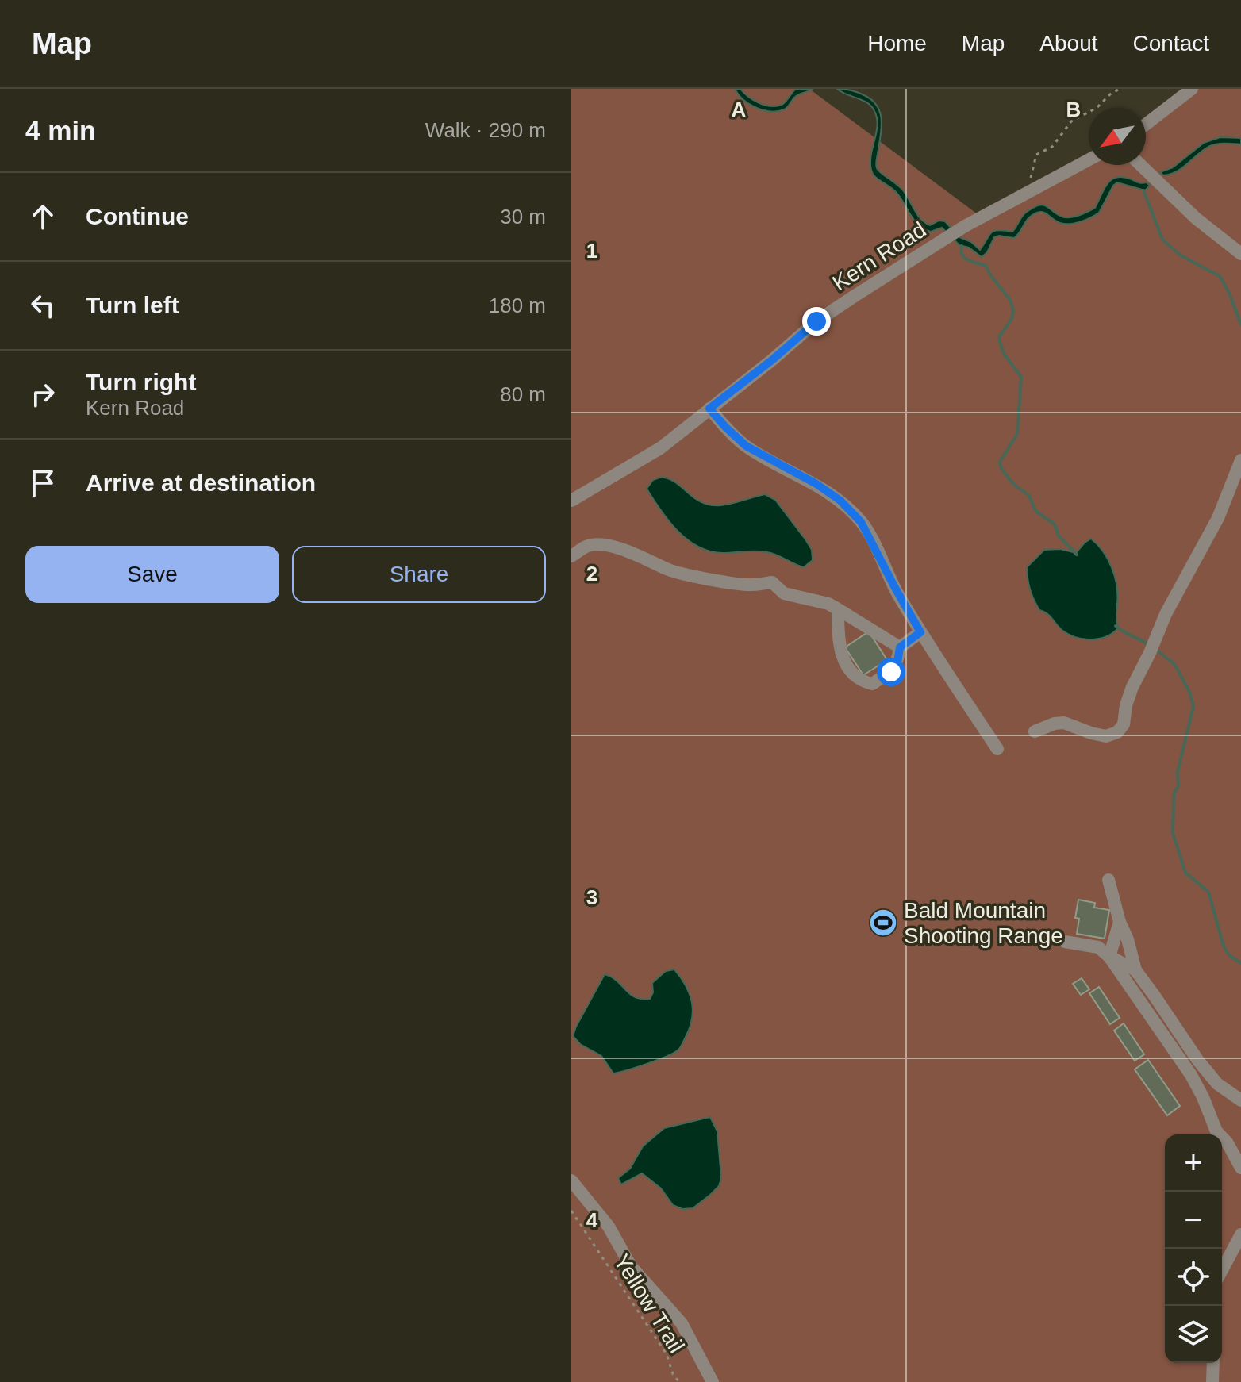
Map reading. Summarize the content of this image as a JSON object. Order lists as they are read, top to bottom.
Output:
{
  "streets": {
    "street": ["Kern Road"],
    "path": ["Yellow Trail"]
  },
  "places": {
    "sports": ["Bald Mountain Shooting Range"]
  },
  "north": "bottom left",
  "page": {
    "header": "Map",
    "nav": [
      "Home",
      "Map",
      "About",
      "Contact"
    ],
    "heading": ["4 min", "Walk · 290 m"],
    "list": [
      ["Continue", "30 m"],
      ["Turn left", "180 m"],
      ["Turn right", "Kern Road", "80 m"],
      "Arrive at destination"
    ],
    "buttons": ["Save", "Share"],
    "map_buttons": ["+", "−"]
  },
  "grid": {
    "columns": ["A", "B"],
    "rows": [
      "1",
      "2",
      "3",
      "4"
    ]
  }
}
